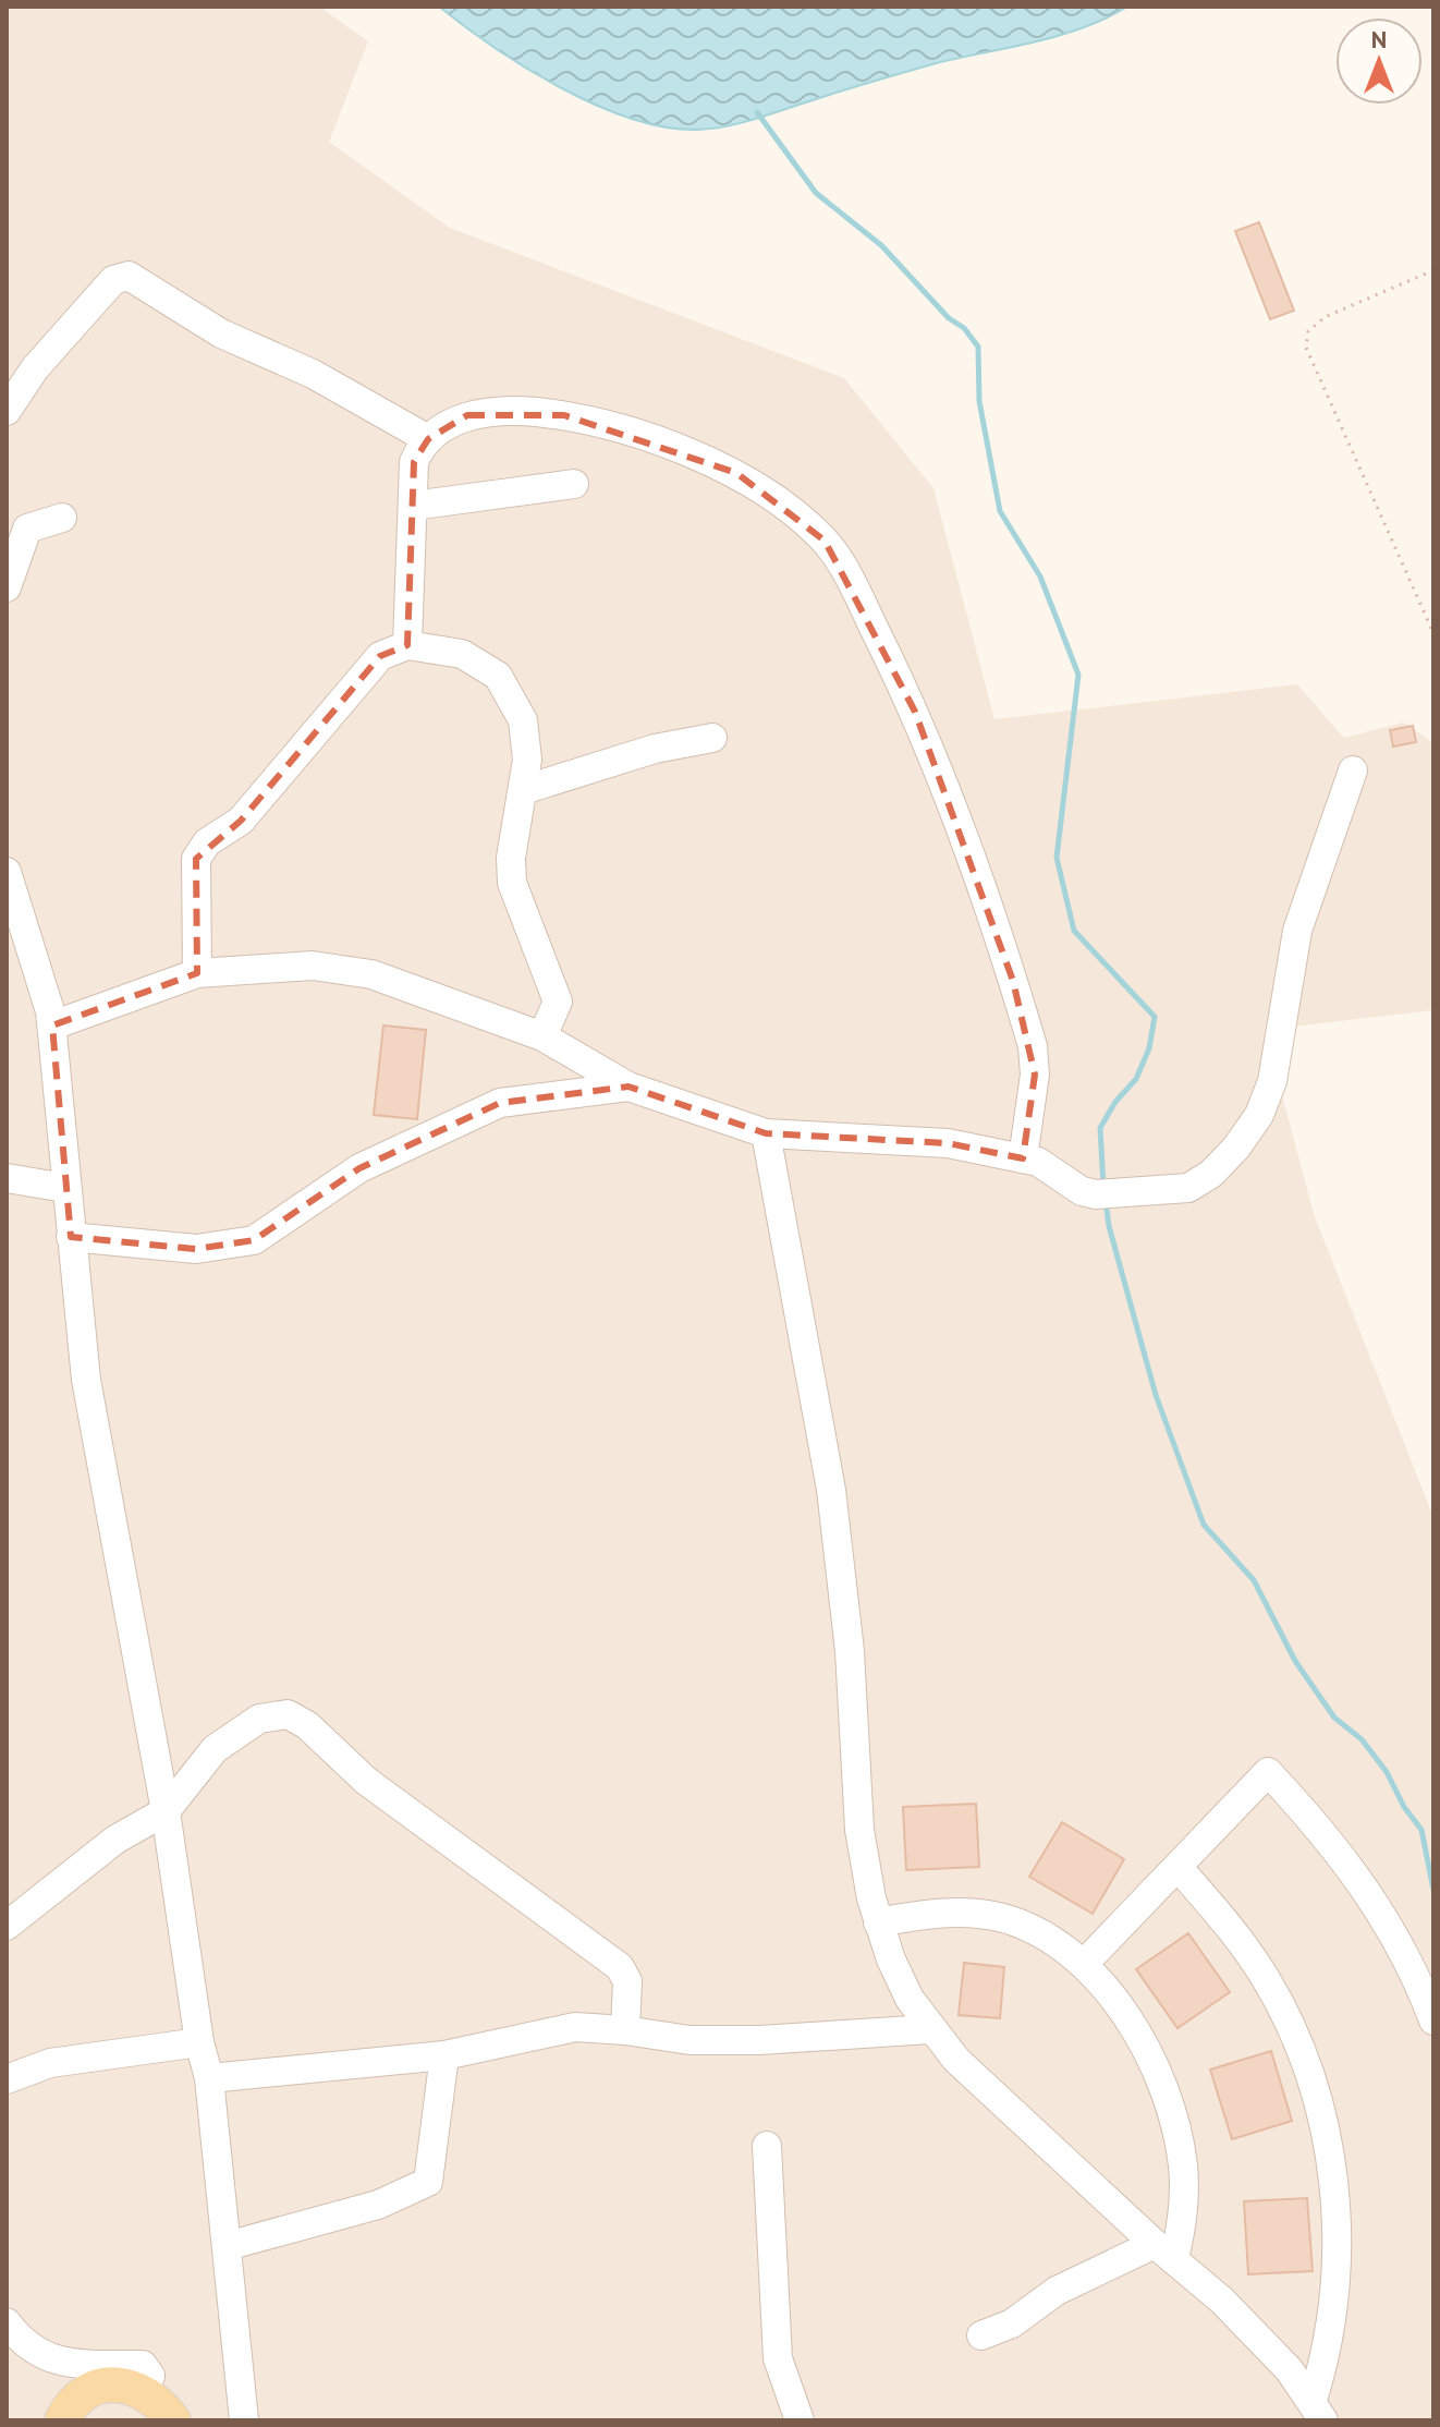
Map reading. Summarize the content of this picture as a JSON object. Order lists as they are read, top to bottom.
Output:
{
  "north": "top"
}
